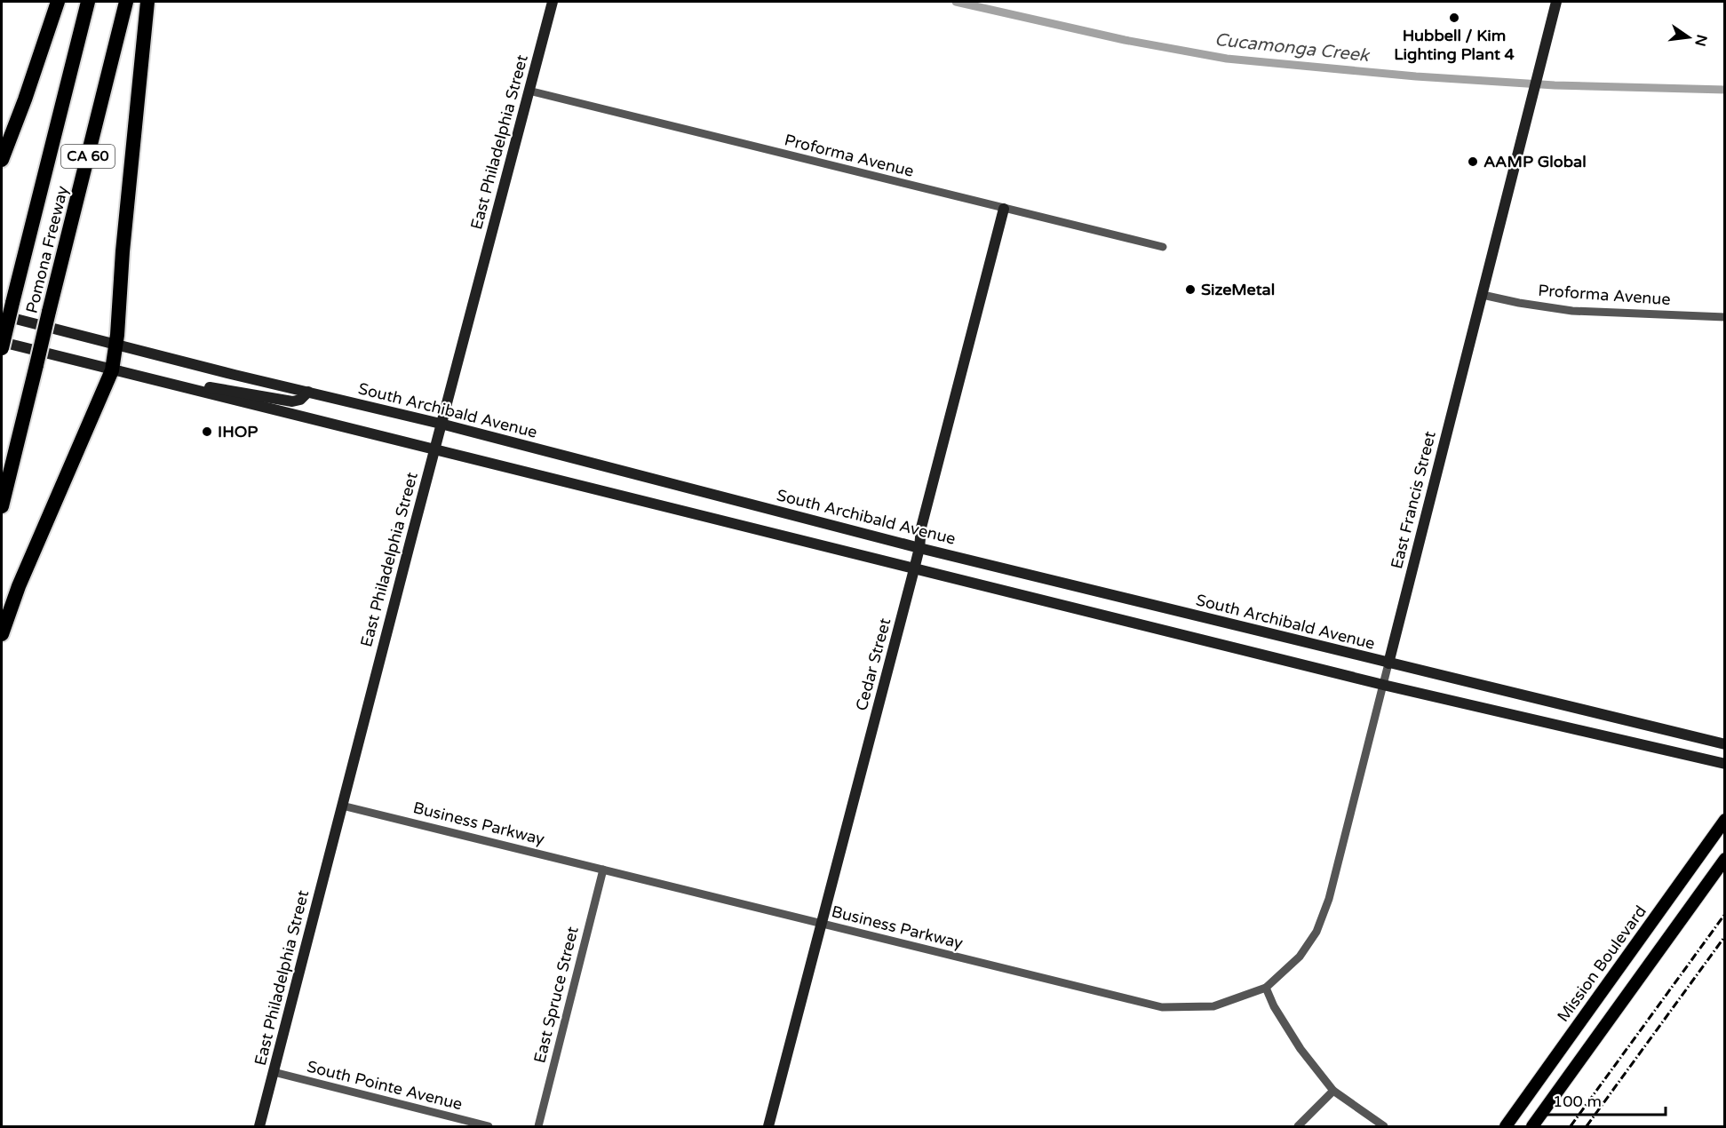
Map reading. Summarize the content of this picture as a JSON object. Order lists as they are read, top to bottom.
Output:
{
  "streets": {
    "highway": ["CA 60", "Pomona Freeway"],
    "main road": [
      "East Philadelphia Street",
      "South Archibald Avenue",
      "East Francis Street",
      "Cedar Street",
      "Mission Boulevard"
    ],
    "street": [
      "Proforma Avenue",
      "Business Parkway",
      "East Spruce Street",
      "South Pointe Avenue"
    ]
  },
  "crossings": [
    ["East Philadelphia Street", "Proforma Avenue"],
    ["East Philadelphia Street", "South Archibald Avenue"],
    ["East Philadelphia Street", "Business Parkway"],
    ["East Philadelphia Street", "South Pointe Avenue"],
    ["Proforma Avenue", "East Francis Street"],
    ["Proforma Avenue", "Cedar Street"],
    ["South Archibald Avenue", "East Francis Street"],
    ["South Archibald Avenue", "Cedar Street"],
    ["East Francis Street", "Business Parkway"],
    ["Cedar Street", "Business Parkway"],
    ["Business Parkway", "East Spruce Street"]
  ],
  "water": ["Cucamonga Creek"],
  "places": [
    "Hubbell / Kim Lighting Plant 4",
    "AAMP Global",
    "SizeMetal",
    "IHOP"
  ],
  "scale_bar": "100 m",
  "north": "right"
}
